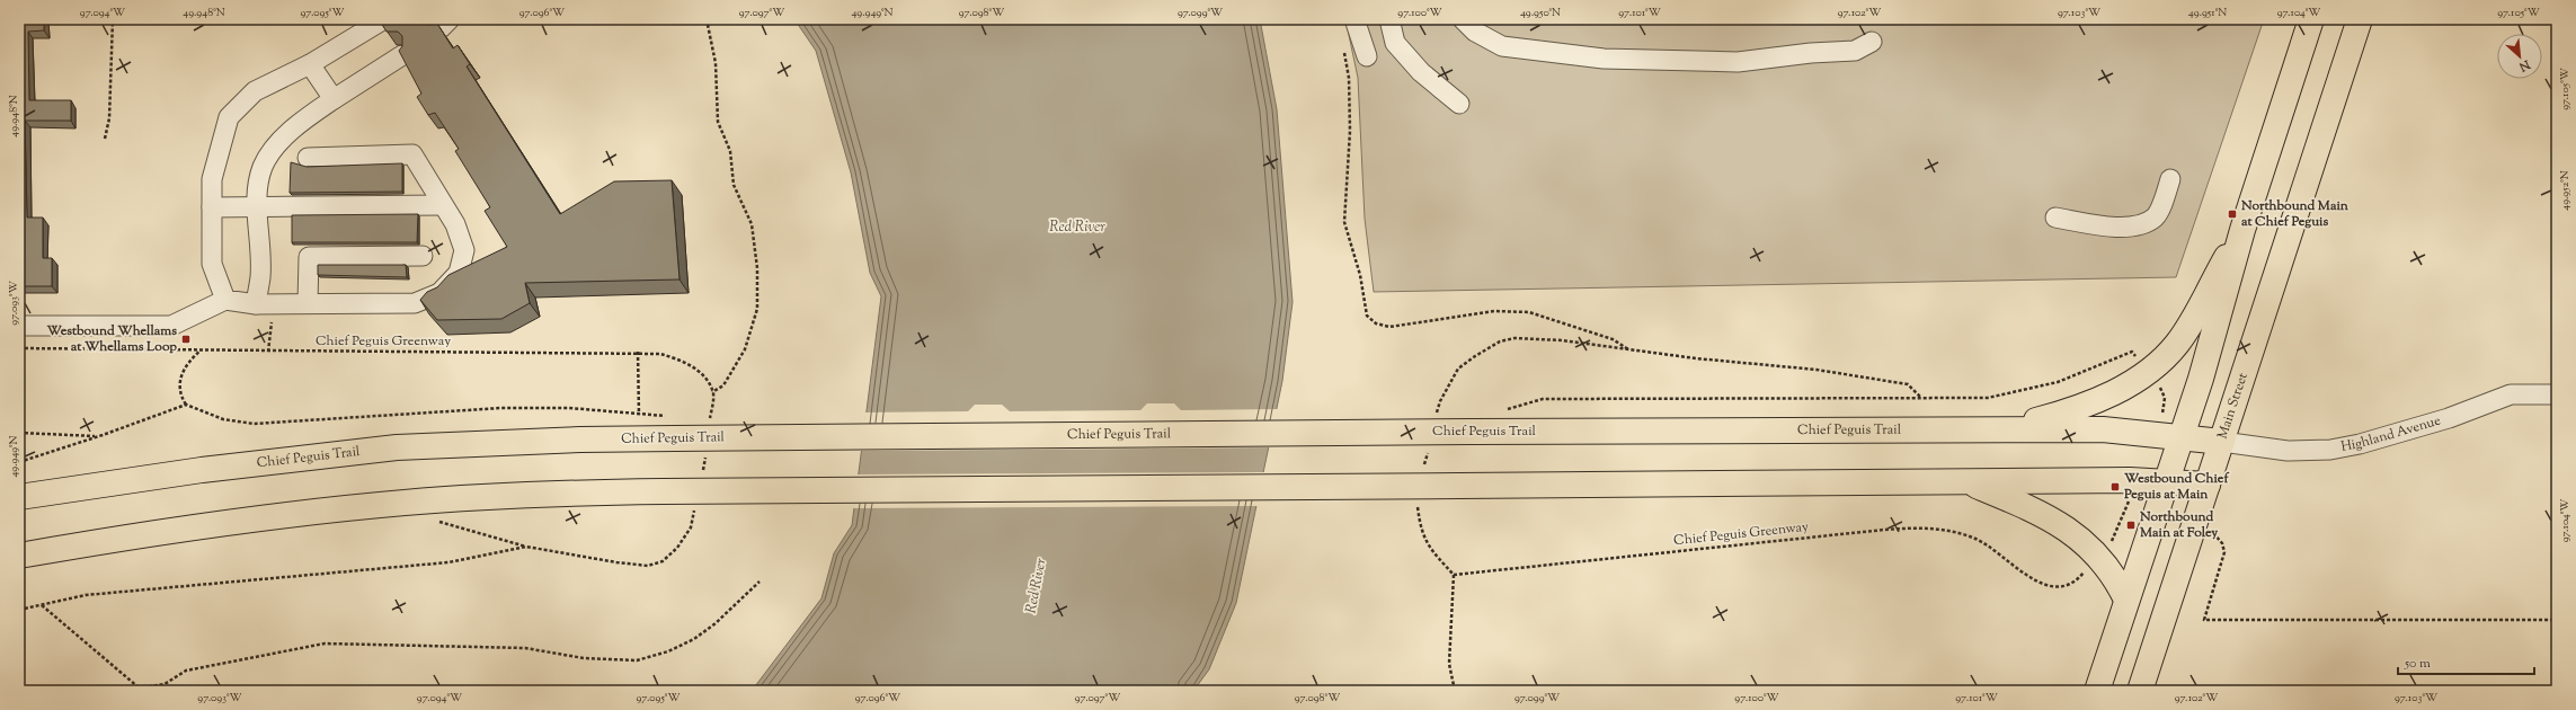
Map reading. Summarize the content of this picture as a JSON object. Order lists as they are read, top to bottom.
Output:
{
  "streets": {
    "main road": ["Main Street", "Chief Peguis Trail"],
    "street": ["Highland Avenue"],
    "path": ["Chief Peguis Greenway"]
  },
  "crossings": [
    ["Main Street", "Chief Peguis Trail"],
    ["Main Street", "Highland Avenue"],
    ["Chief Peguis Trail", "Highland Avenue"]
  ],
  "water": ["Red River"],
  "places": {
    "transit": [
      "Northbound Main at Chief Peguis",
      "Westbound Whellams at Whellams Loop",
      "Westbound Chief Peguis at Main",
      "Northbound Main at Foley"
    ]
  },
  "scale_bar": "50 m",
  "north": "bottom right",
  "coordinates": [
    "97.094°W",
    "49.948°N",
    "97.095°W",
    "97.096°W",
    "97.097°W",
    "49.949°N",
    "97.098°W",
    "97.099°W",
    "97.100°W",
    "49.950°N",
    "97.101°W",
    "97.102°W",
    "97.103°W",
    "49.951°N",
    "97.104°W",
    "97.105°W",
    "49.952°N",
    "97.093°W"
  ]
}
